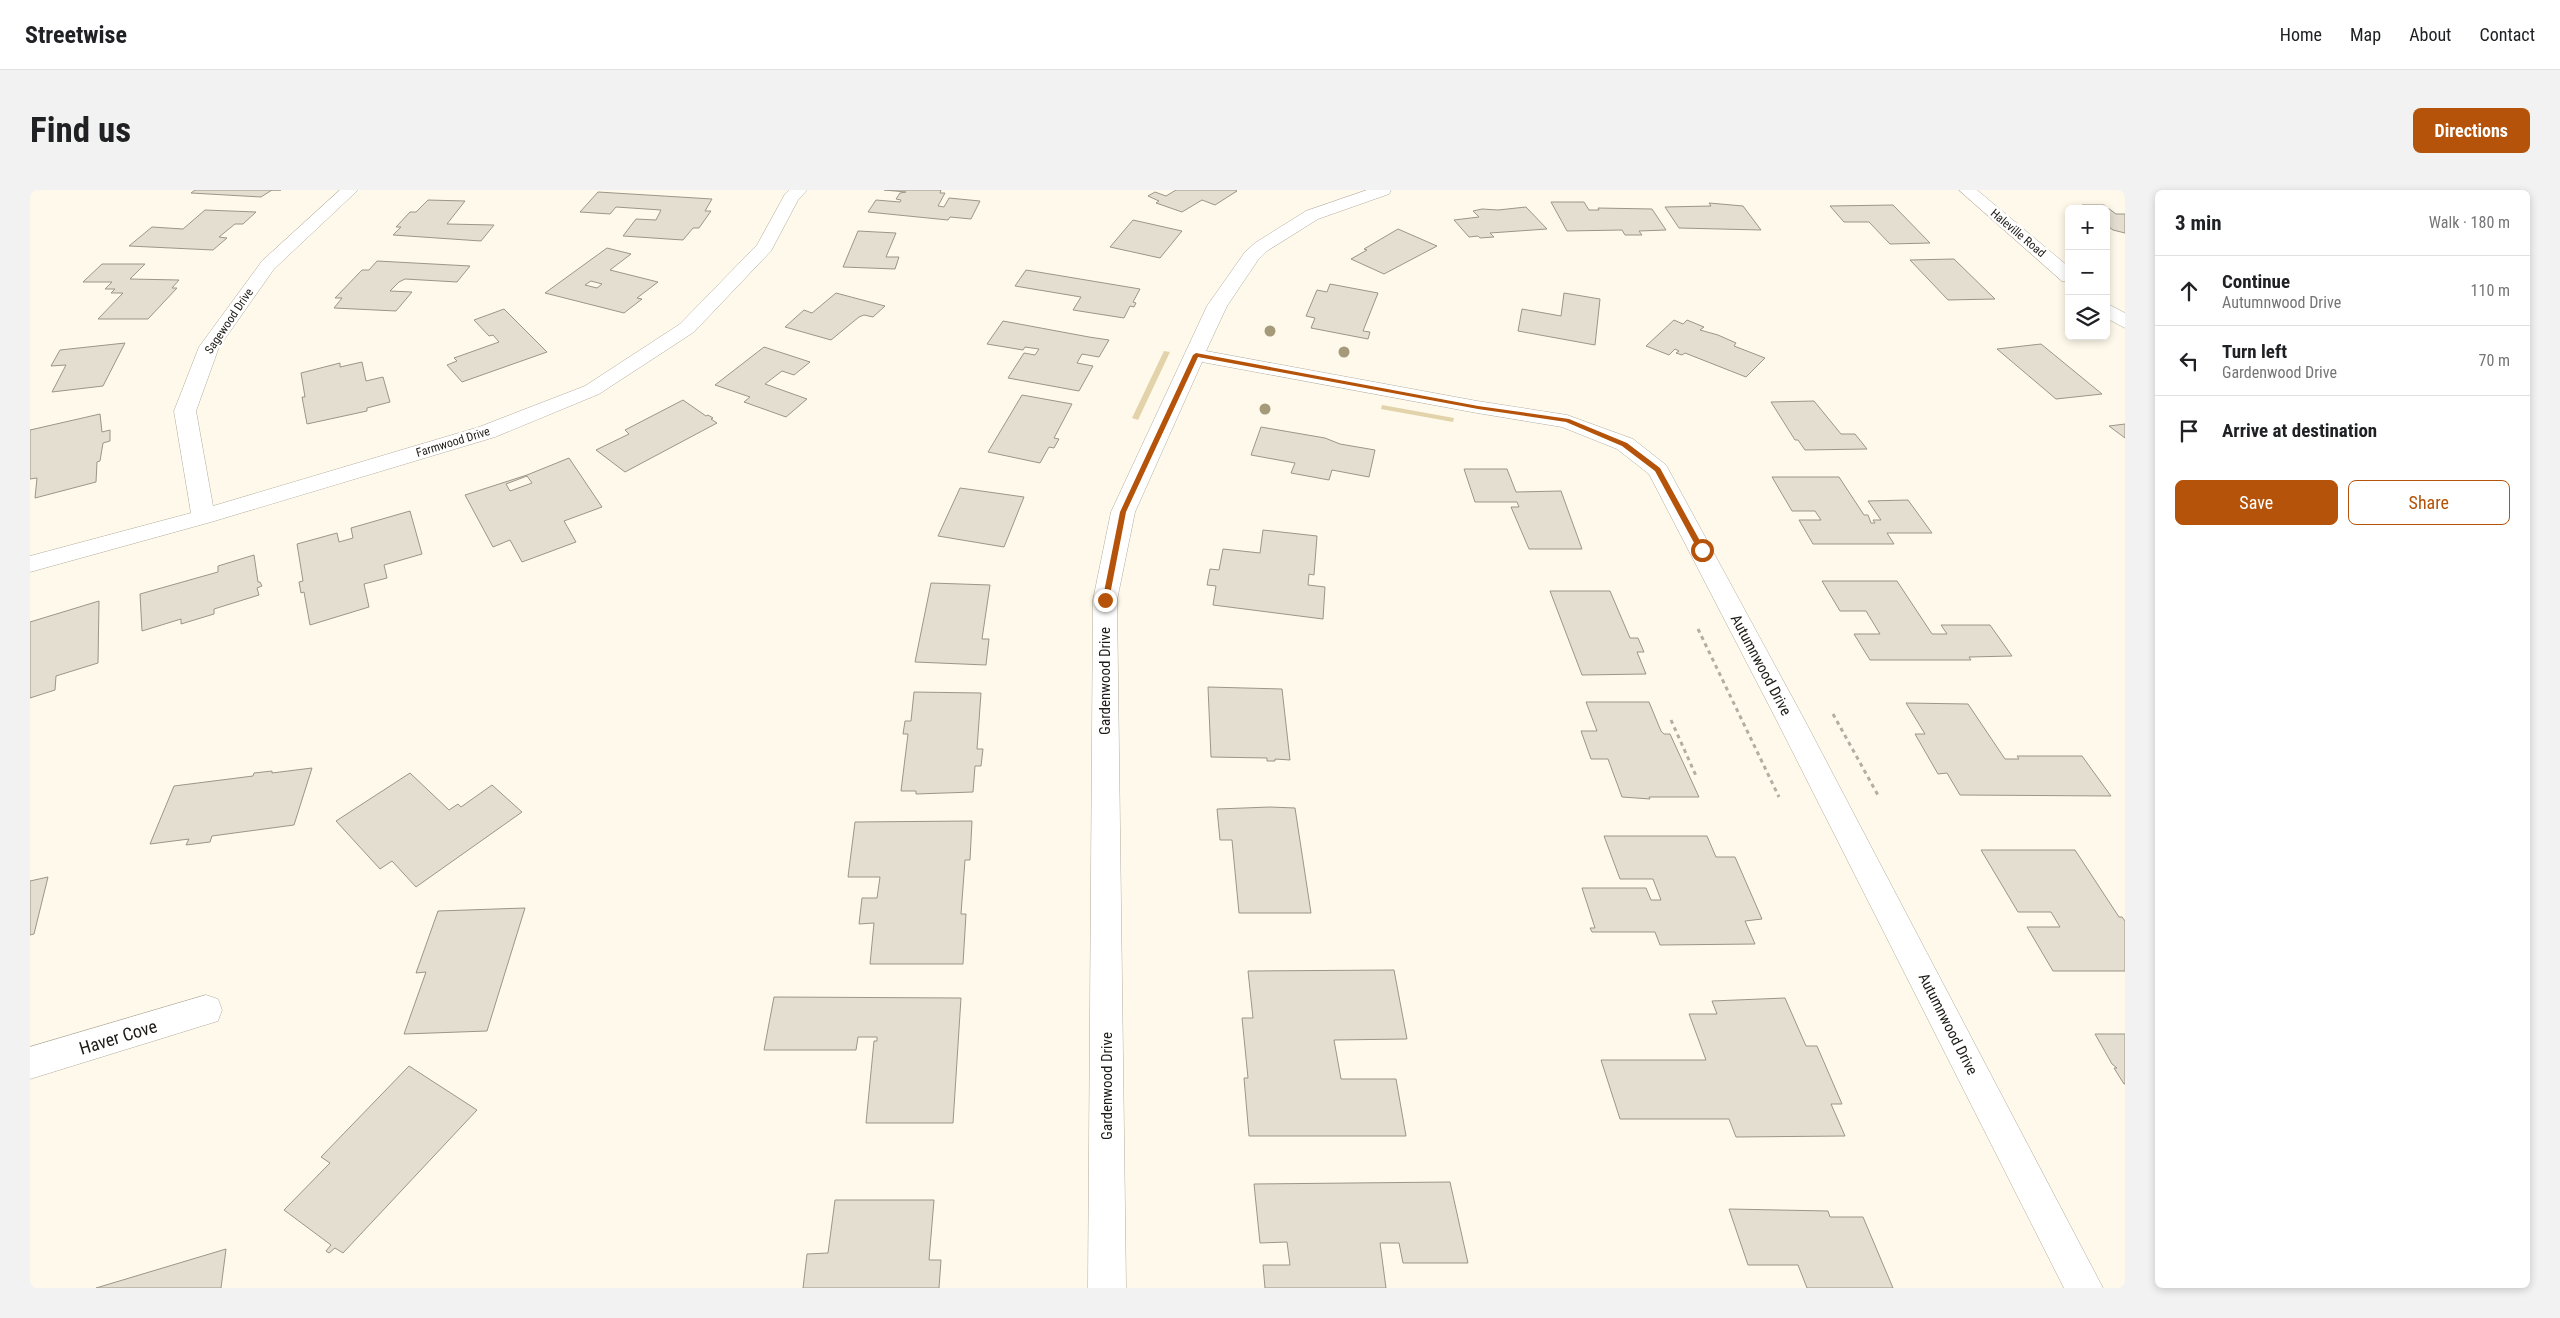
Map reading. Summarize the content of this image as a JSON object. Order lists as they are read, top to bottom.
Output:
{
  "streets": {
    "street": [
      "Haleville Road",
      "Sagewood Drive",
      "Farmwood Drive",
      "Autumnwood Drive",
      "Gardenwood Drive",
      "Haver Cove"
    ]
  },
  "crossings": [
    ["Sagewood Drive", "Farmwood Drive"],
    ["Autumnwood Drive", "Gardenwood Drive"]
  ],
  "page": {
    "header": "Streetwise",
    "nav": [
      "Home",
      "Map",
      "About",
      "Contact"
    ],
    "buttons": [
      "Directions",
      ["Save", "Share"]
    ],
    "title": "Find us",
    "heading": ["3 min", "Walk · 180 m"],
    "map_buttons": ["+", "−"],
    "list": [
      ["Continue", "Autumnwood Drive", "110 m"],
      ["Turn left", "Gardenwood Drive", "70 m"],
      "Arrive at destination"
    ]
  }
}
